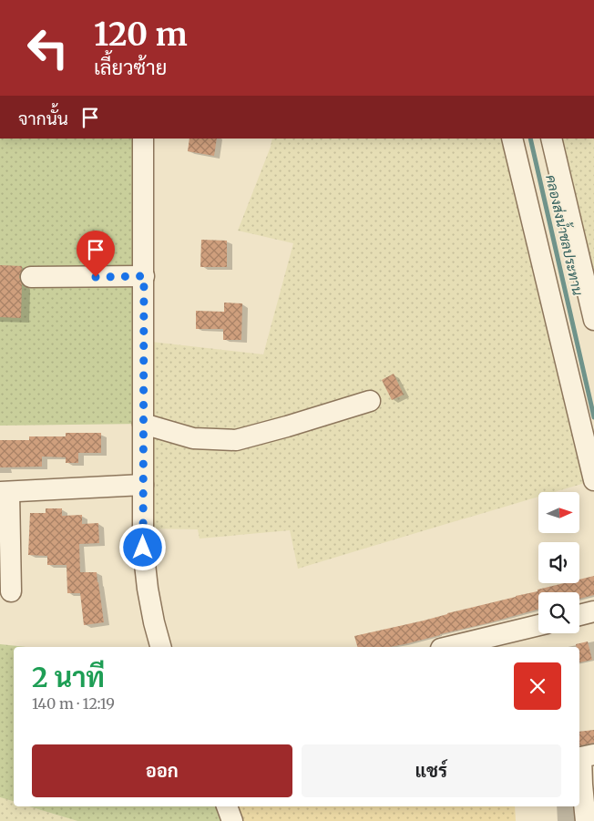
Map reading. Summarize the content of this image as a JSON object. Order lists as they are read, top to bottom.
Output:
{
  "water": ["คลองส่งน้ำชลประทาน"],
  "north": "right",
  "page": {
    "turn": ["120 m", "เลี้ยวซ้าย"],
    "then": "จากนั้น",
    "heading": ["2 นาที", "140 m · 12:19"],
    "buttons": ["ออก", "แชร์"]
  }
}
